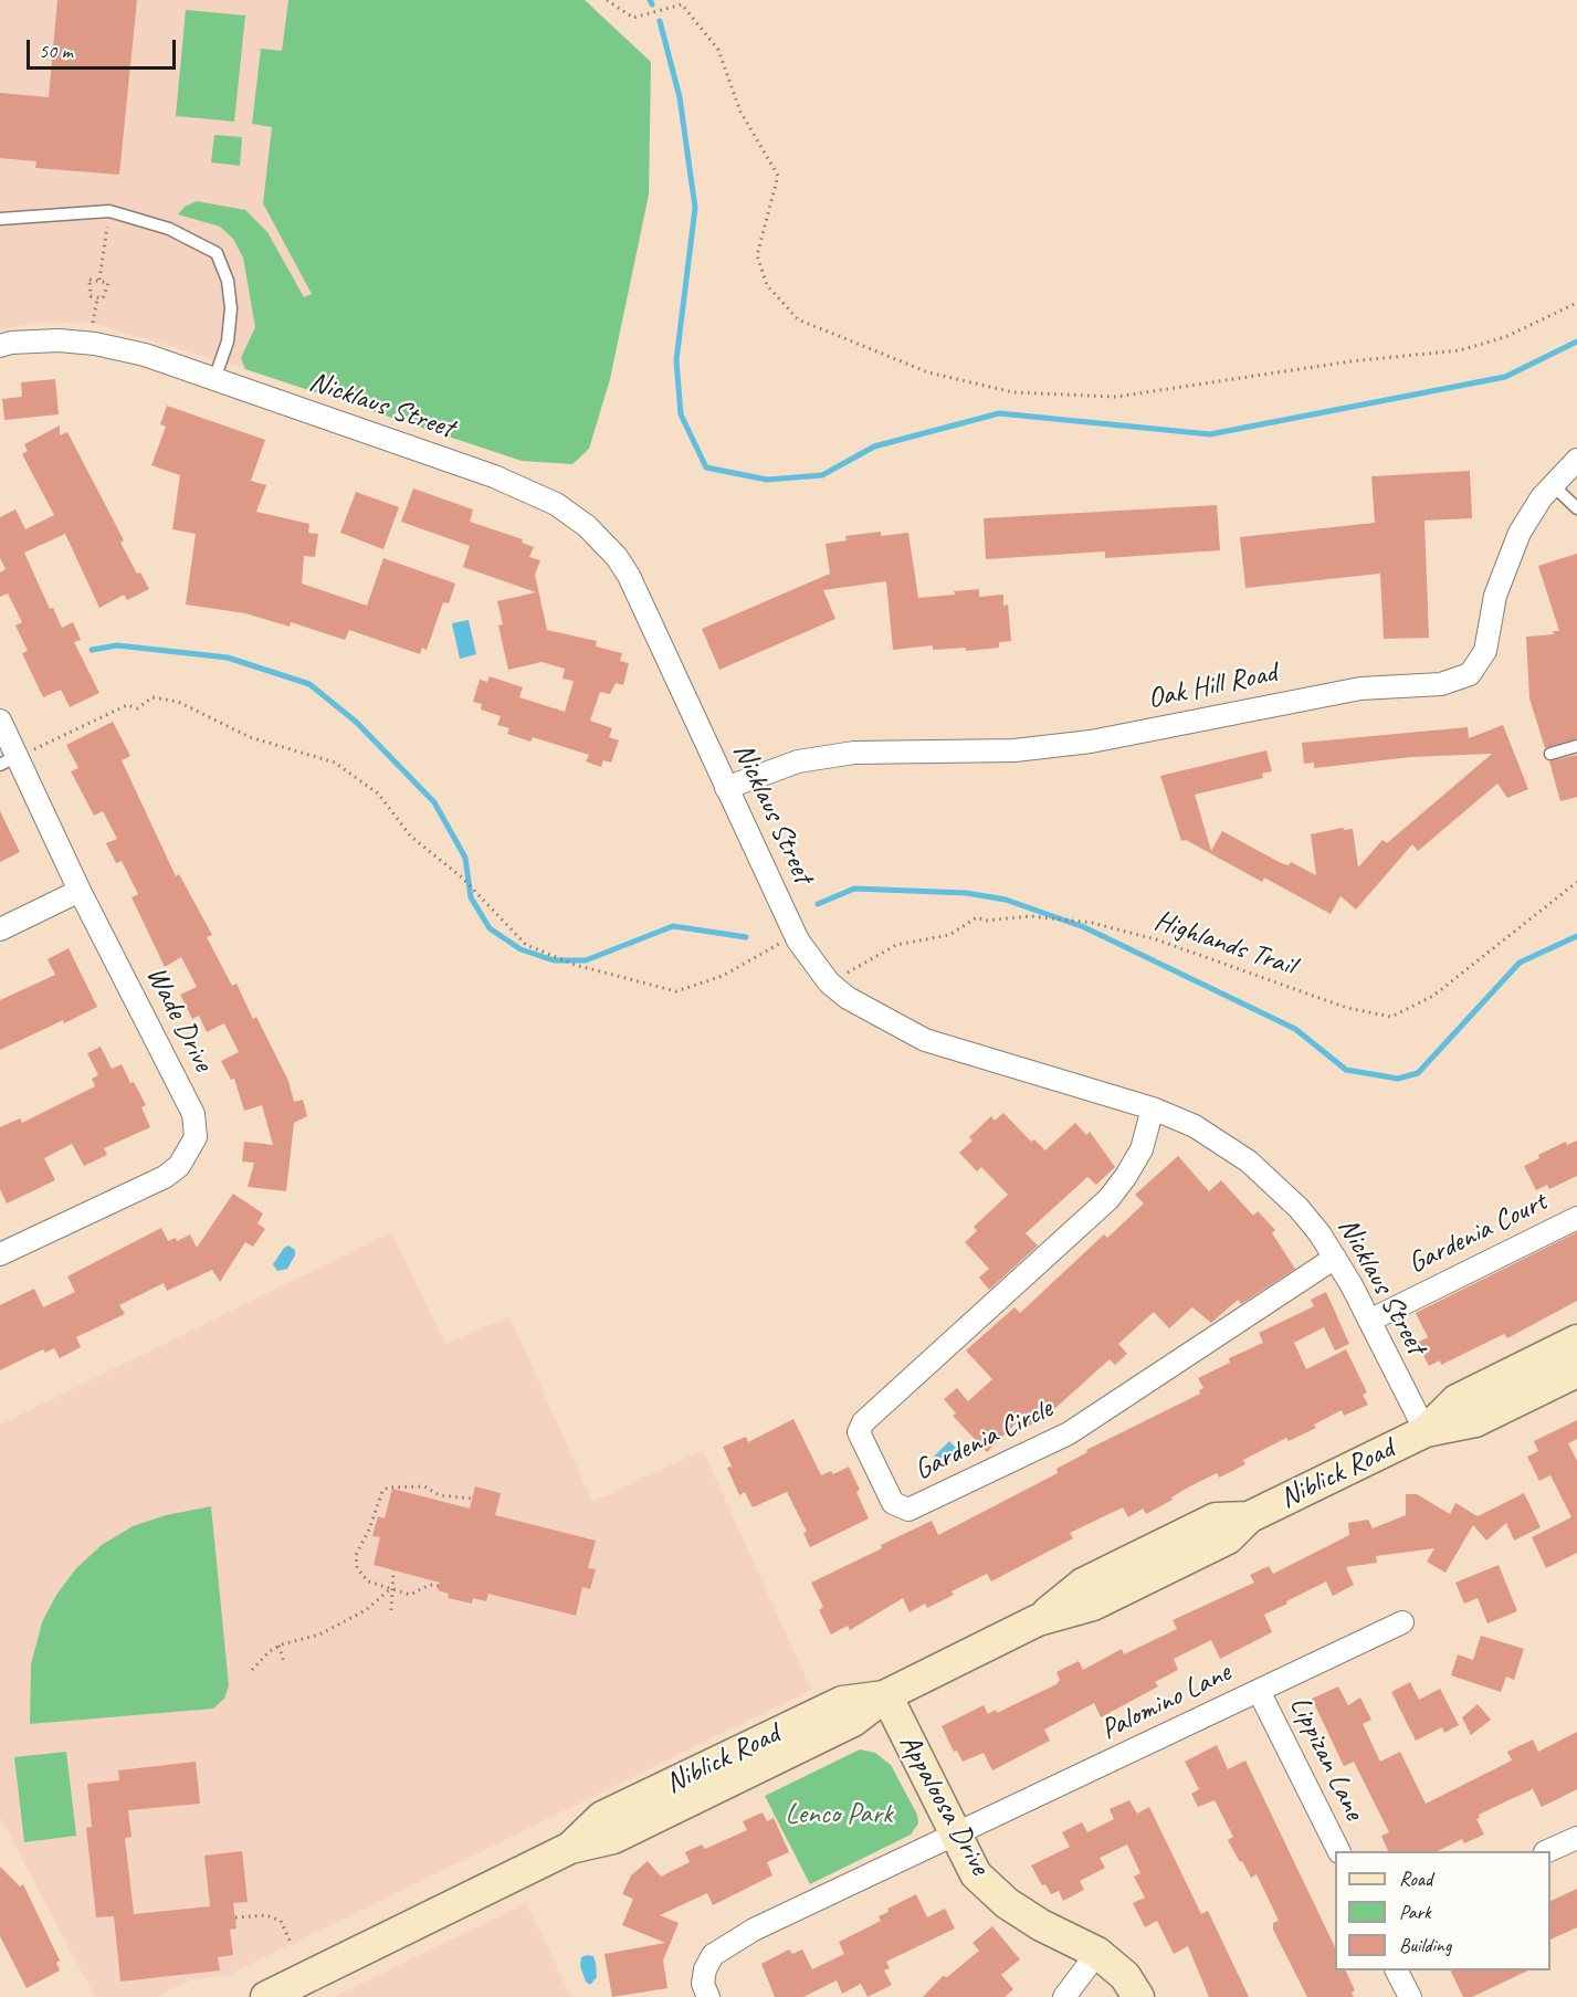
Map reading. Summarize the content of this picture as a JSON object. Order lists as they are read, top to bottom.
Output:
{
  "streets": {
    "main road": ["Niblick Road", "Appaloosa Drive"],
    "street": [
      "Nicklaus Street",
      "Oak Hill Road",
      "Wade Drive",
      "Gardenia Court",
      "Gardenia Circle",
      "Palomino Lane",
      "Lippizan Lane"
    ],
    "path": ["Highlands Trail"]
  },
  "crossings": [
    ["Nicklaus Street", "Oak Hill Road"],
    ["Nicklaus Street", "Highlands Trail"],
    ["Nicklaus Street", "Gardenia Court"],
    ["Nicklaus Street", "Gardenia Circle"],
    ["Nicklaus Street", "Niblick Road"],
    ["Niblick Road", "Appaloosa Drive"],
    ["Palomino Lane", "Lippizan Lane"],
    ["Palomino Lane", "Appaloosa Drive"]
  ],
  "parks": ["Lenco Park"],
  "legend": ["Road", "Park", "Building"],
  "scale_bar": "50 m"
}
